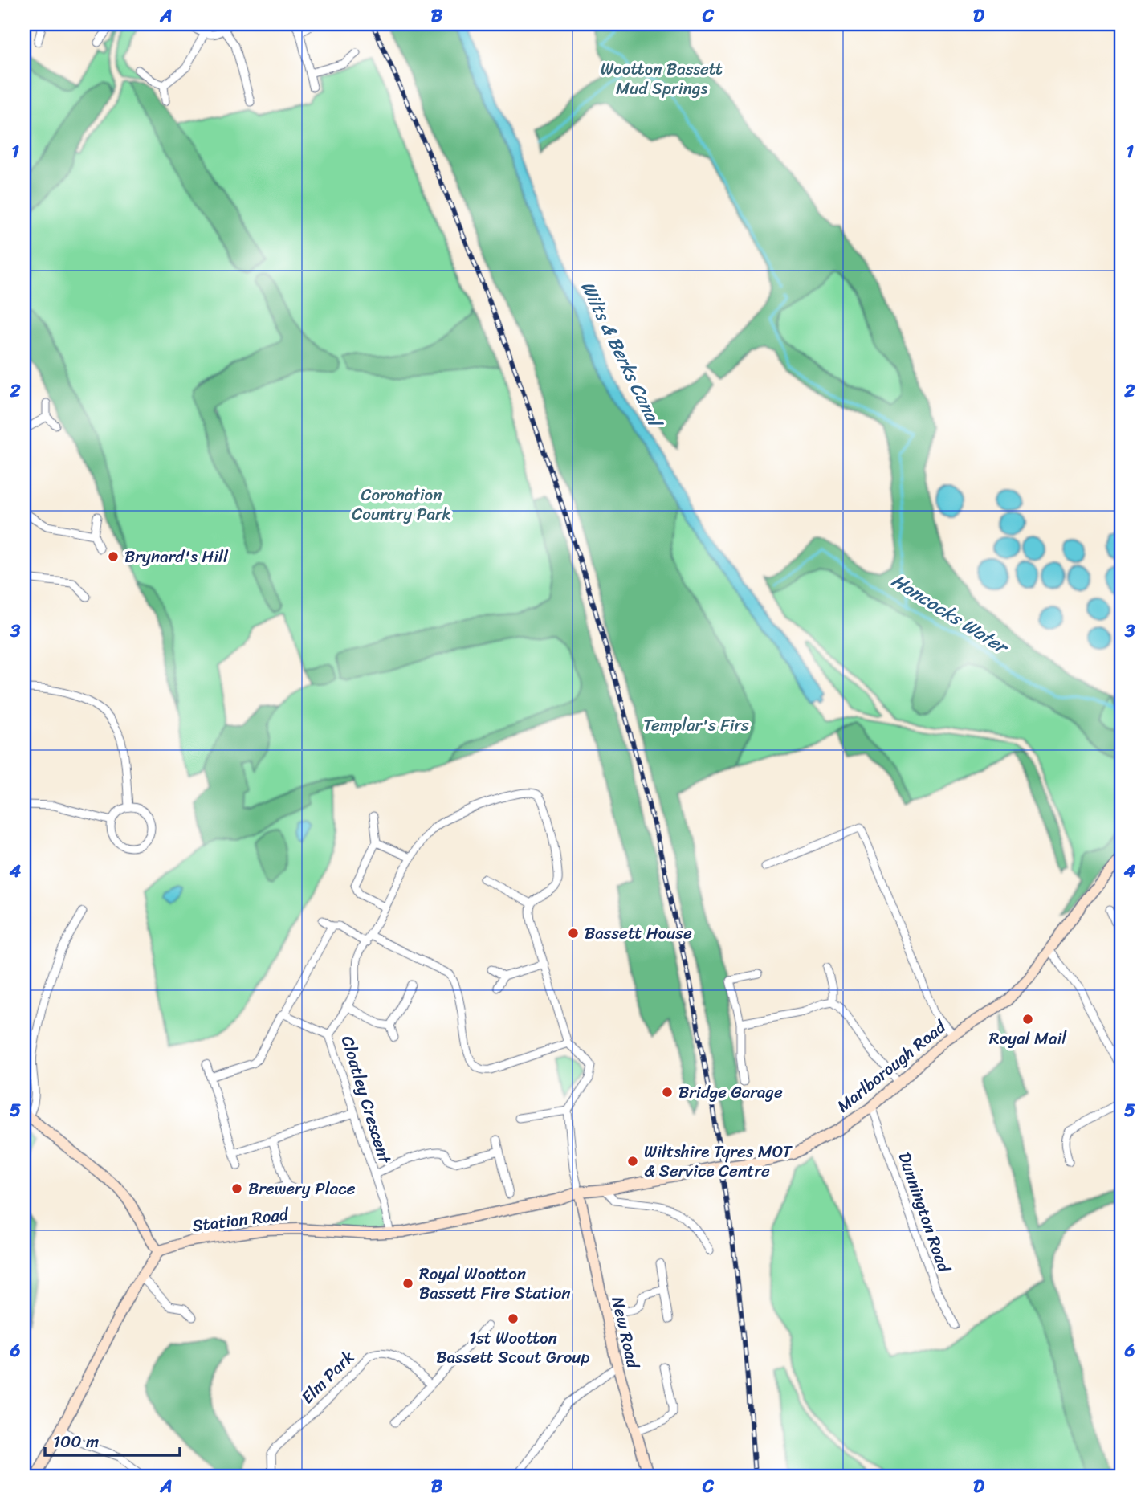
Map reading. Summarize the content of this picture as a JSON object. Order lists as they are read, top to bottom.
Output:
{
  "streets": {
    "street": [
      "Marlborough Road",
      "Cloatley Crescent",
      "Dunnington Road",
      "Station Road",
      "New Road",
      "Elm Park"
    ]
  },
  "crossings": [
    ["Marlborough Road", "Dunnington Road"],
    ["Marlborough Road", "Station Road"],
    ["Marlborough Road", "New Road"],
    ["Cloatley Crescent", "Station Road"],
    ["Station Road", "New Road"]
  ],
  "water": ["Wilts & Berks Canal", "Hancocks Water"],
  "parks": ["Wootton Bassett Mud Springs", "Coronation Country Park", "Templar's Firs"],
  "places": [
    "Brynard's Hill",
    "Bassett House",
    "Royal Mail",
    "Bridge Garage",
    "Wiltshire Tyres MOT & Service Centre",
    "Brewery Place",
    "Royal Wootton Bassett Fire Station",
    "1st Wootton Bassett Scout Group"
  ],
  "scale_bar": "100 m",
  "grid": {
    "columns": [
      "A",
      "B",
      "C",
      "D"
    ],
    "rows": [
      "1",
      "2",
      "3",
      "4",
      "5",
      "6"
    ]
  }
}
